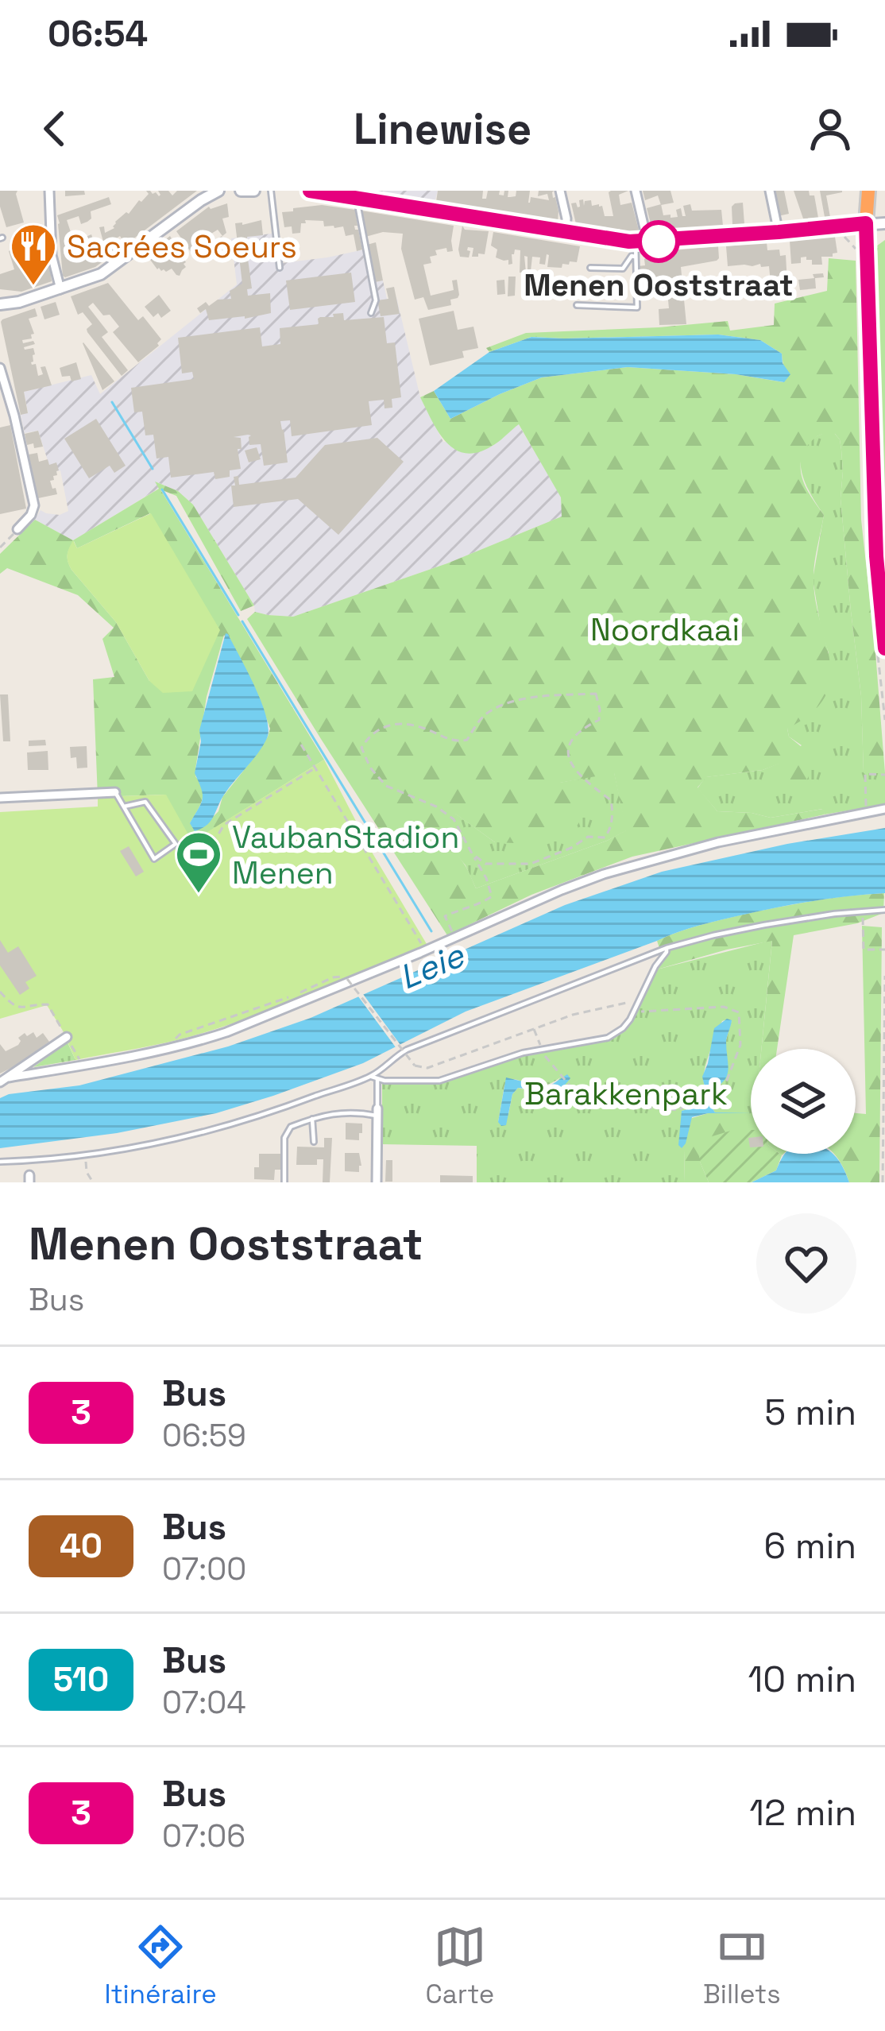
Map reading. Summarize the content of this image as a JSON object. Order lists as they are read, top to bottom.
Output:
{
  "water": ["Leie"],
  "parks": ["Noordkaai", "Barakkenpark"],
  "places": {
    "other": ["Menen Ooststraat"],
    "restaurant": ["Sacrées Soeurs"],
    "sports": ["VaubanStadion Menen"]
  },
  "lines": ["bus line 3"],
  "page": {
    "status": "06:54",
    "header": "Linewise",
    "heading": ["Menen Ooststraat", "Bus"],
    "list": [
      {
        "mark": "3",
        "name": "Bus",
        "note": "06:59",
        "value": "5 min"
      },
      {
        "mark": "40",
        "name": "Bus",
        "note": "07:00",
        "value": "6 min"
      },
      {
        "mark": "510",
        "name": "Bus",
        "note": "07:04",
        "value": "10 min"
      },
      {
        "mark": "3",
        "name": "Bus",
        "note": "07:06",
        "value": "12 min"
      }
    ],
    "tabs": ["Itinéraire", "Carte", "Billets"]
  }
}
